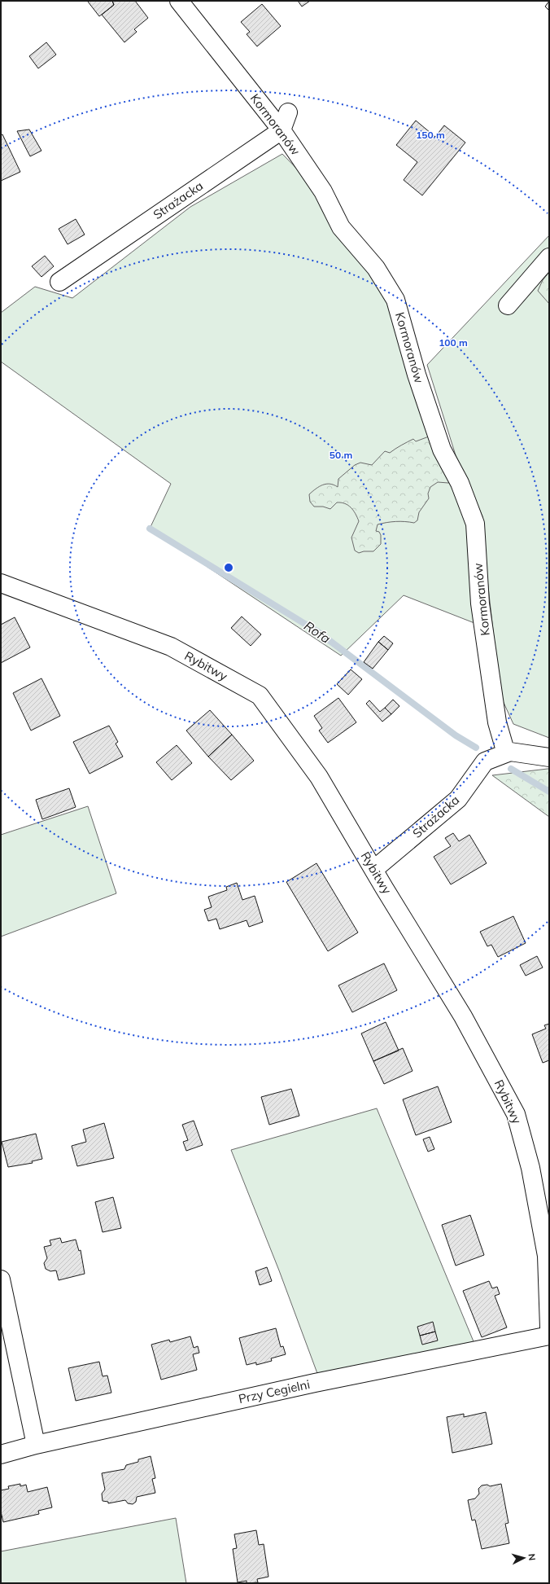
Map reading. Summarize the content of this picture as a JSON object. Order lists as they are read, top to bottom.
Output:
{
  "streets": {
    "street": [
      "Kormoranów",
      "Strażacka",
      "Rybitwy",
      "Przy Cegielni"
    ]
  },
  "crossings": [
    ["Kormoranów", "Strażacka"],
    ["Strażacka", "Rybitwy"]
  ],
  "water": ["Rofa"],
  "north": "right",
  "rings": ["150 m", "100 m", "50 m"]
}
